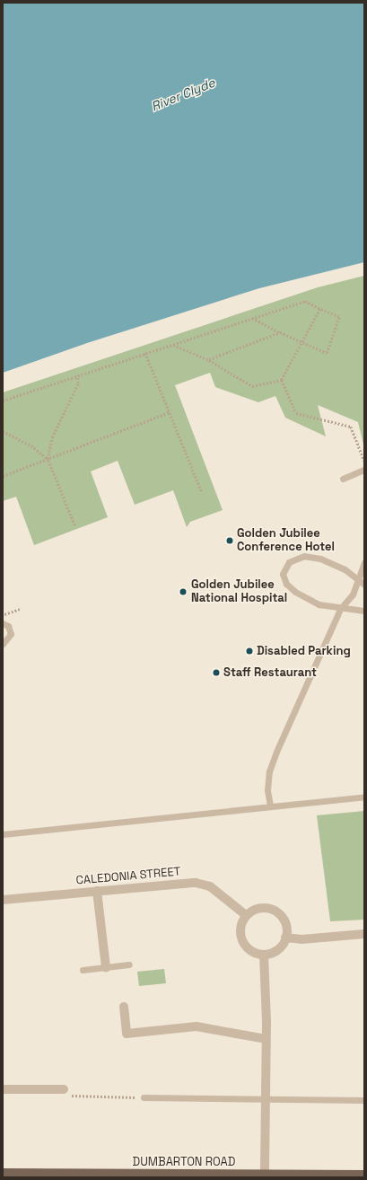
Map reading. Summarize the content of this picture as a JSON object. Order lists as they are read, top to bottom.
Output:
{
  "streets": {
    "main road": ["DUMBARTON ROAD"],
    "street": ["CALEDONIA STREET"]
  },
  "water": ["River Clyde"],
  "places": [
    "Golden Jubilee Conference Hotel",
    "Golden Jubilee National Hospital",
    "Disabled Parking",
    "Staff Restaurant"
  ]
}
